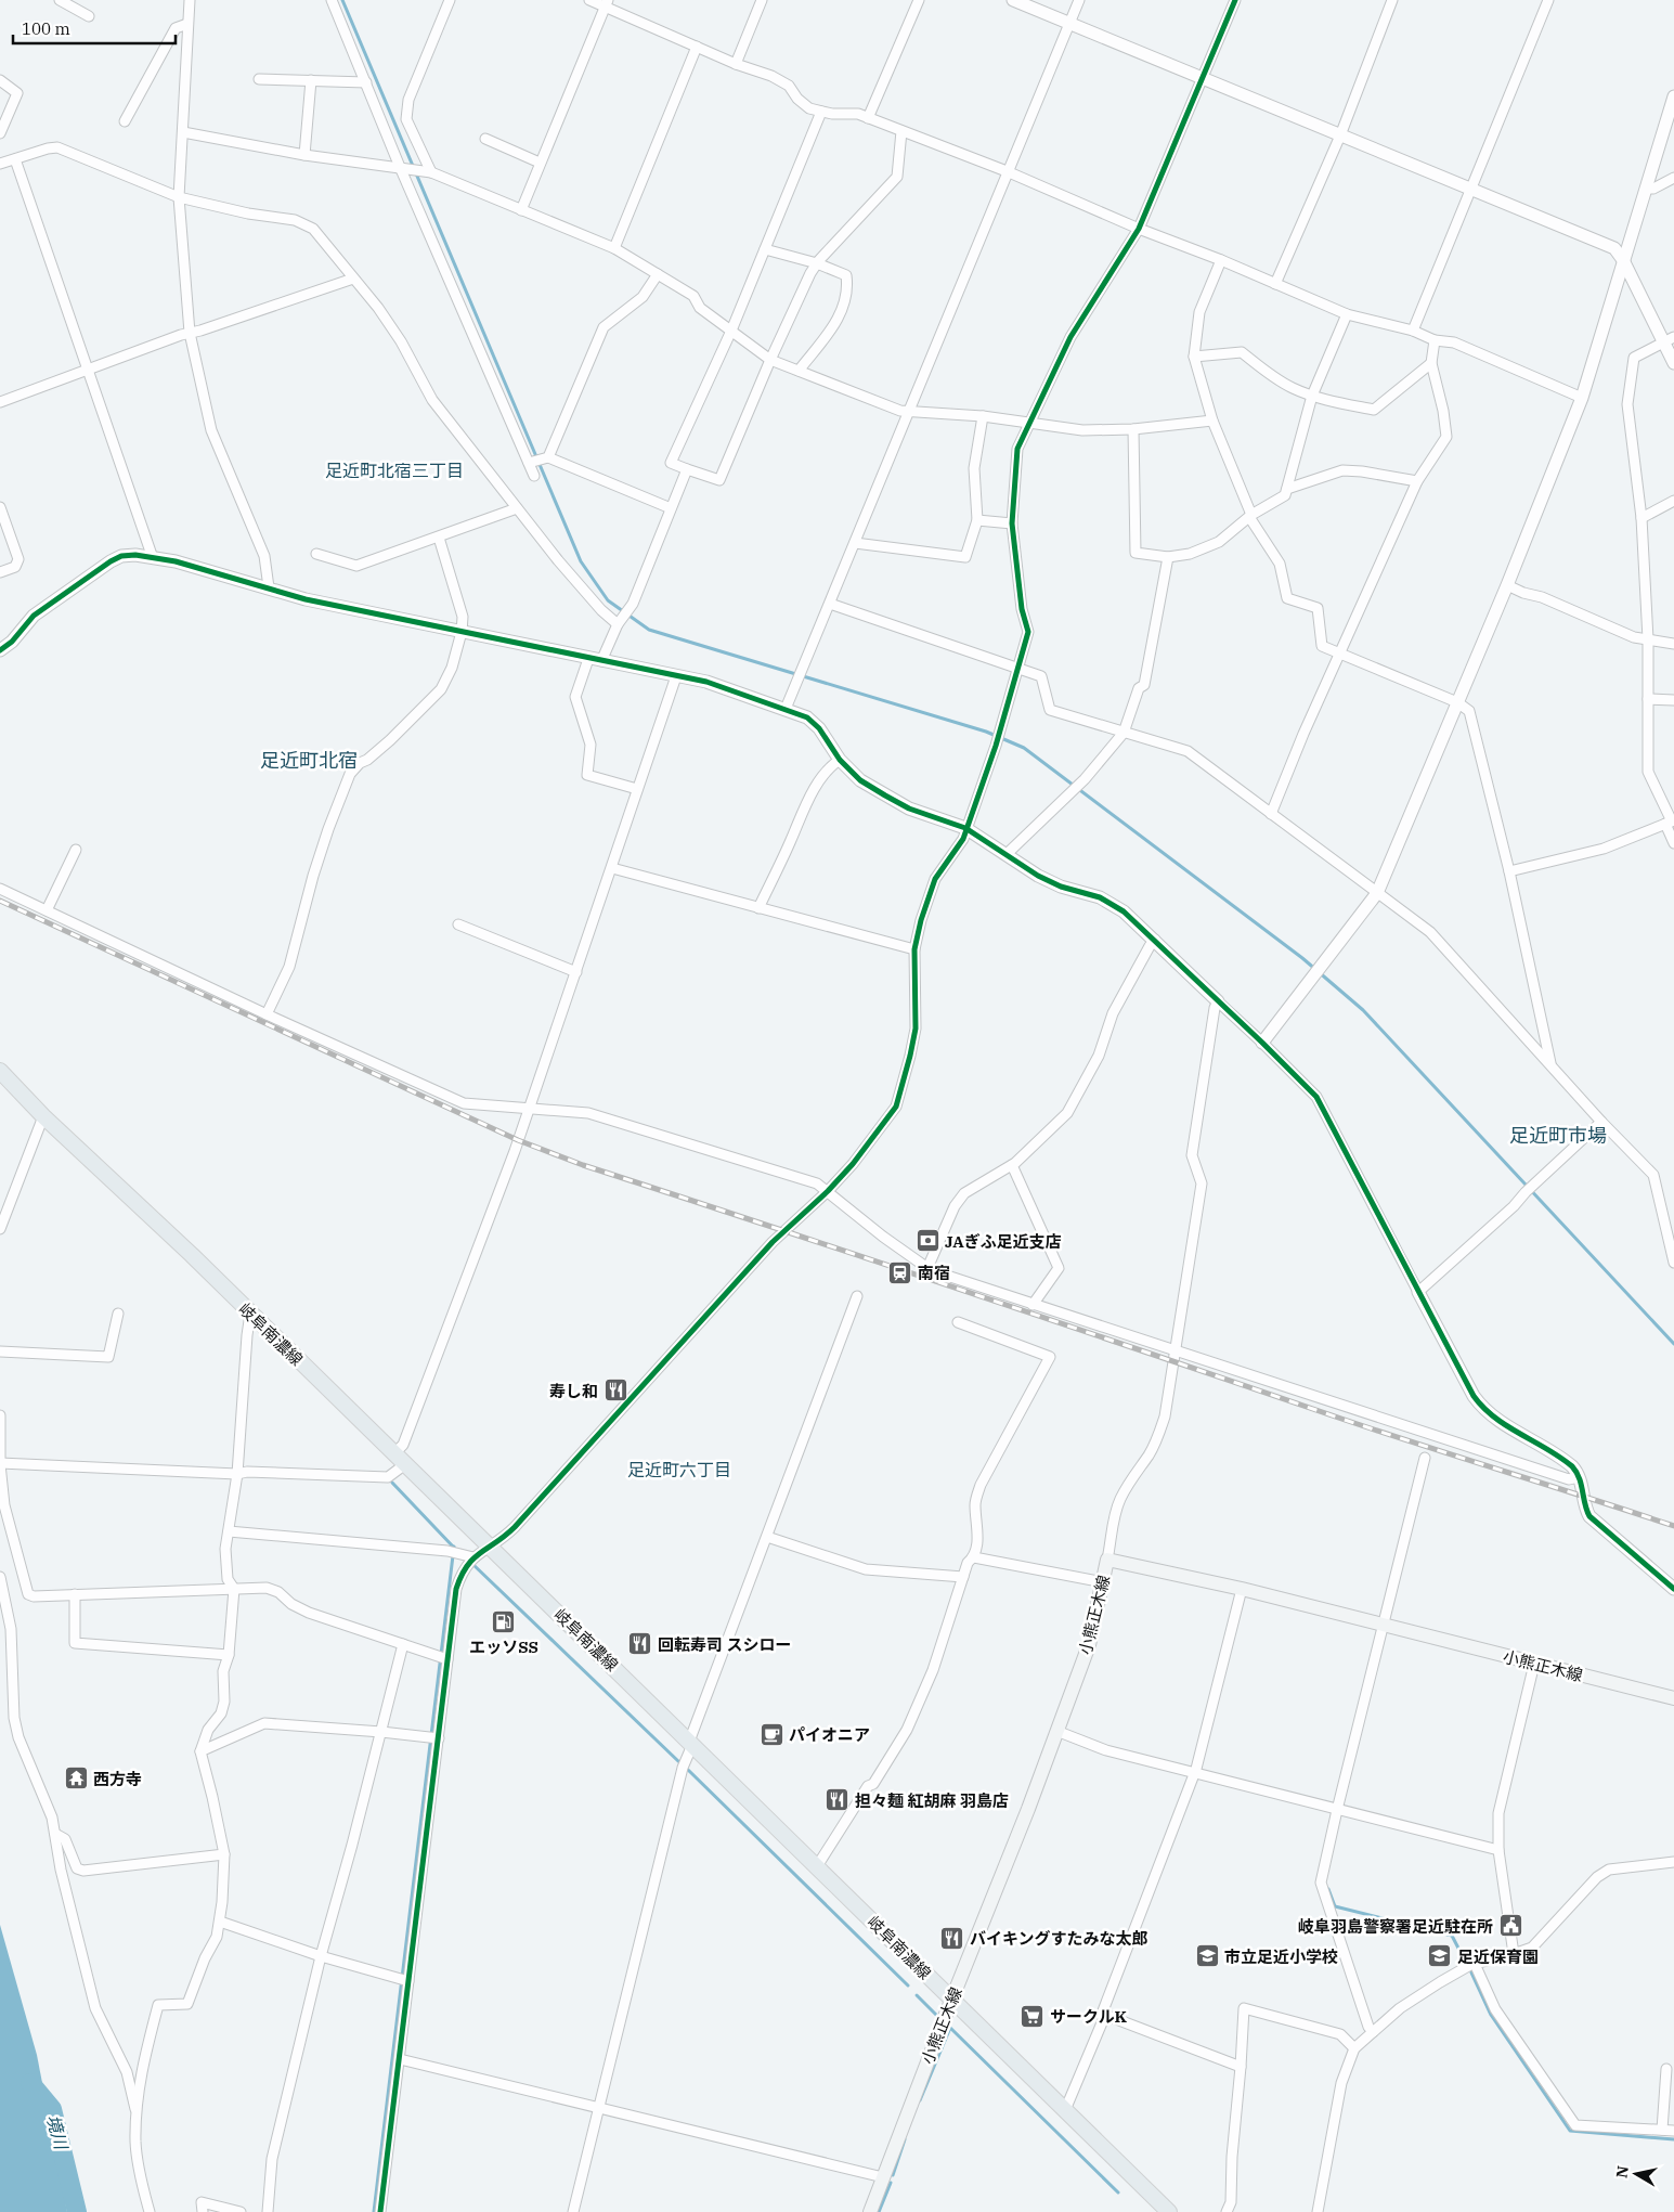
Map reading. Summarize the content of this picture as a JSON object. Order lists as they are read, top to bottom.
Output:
{
  "streets": {
    "main road": ["岐阜南濃線", "小熊正木線"]
  },
  "crossings": [
    ["岐阜南濃線", "小熊正木線"]
  ],
  "districts": [
    "足近町北宿三丁目",
    "足近町北宿",
    "足近町市場",
    "足近町六丁目"
  ],
  "water": ["境川"],
  "places": {
    "bank": ["JAぎふ足近支店"],
    "station": ["南宿"],
    "restaurant": [
      "寿し和",
      "回転寿司 スシロー",
      "担々麺 紅胡麻 羽島店",
      "バイキングすたみな太郎"
    ],
    "fuel station": ["エッソSS"],
    "cafe": ["パイオニア"],
    "temple": ["西方寺"],
    "public building": ["岐阜羽島警察署足近駐在所"],
    "school or university": ["市立足近小学校", "足近保育園"],
    "supermarket": ["サークルK"]
  },
  "scale_bar": "100 m",
  "north": "left"
}
